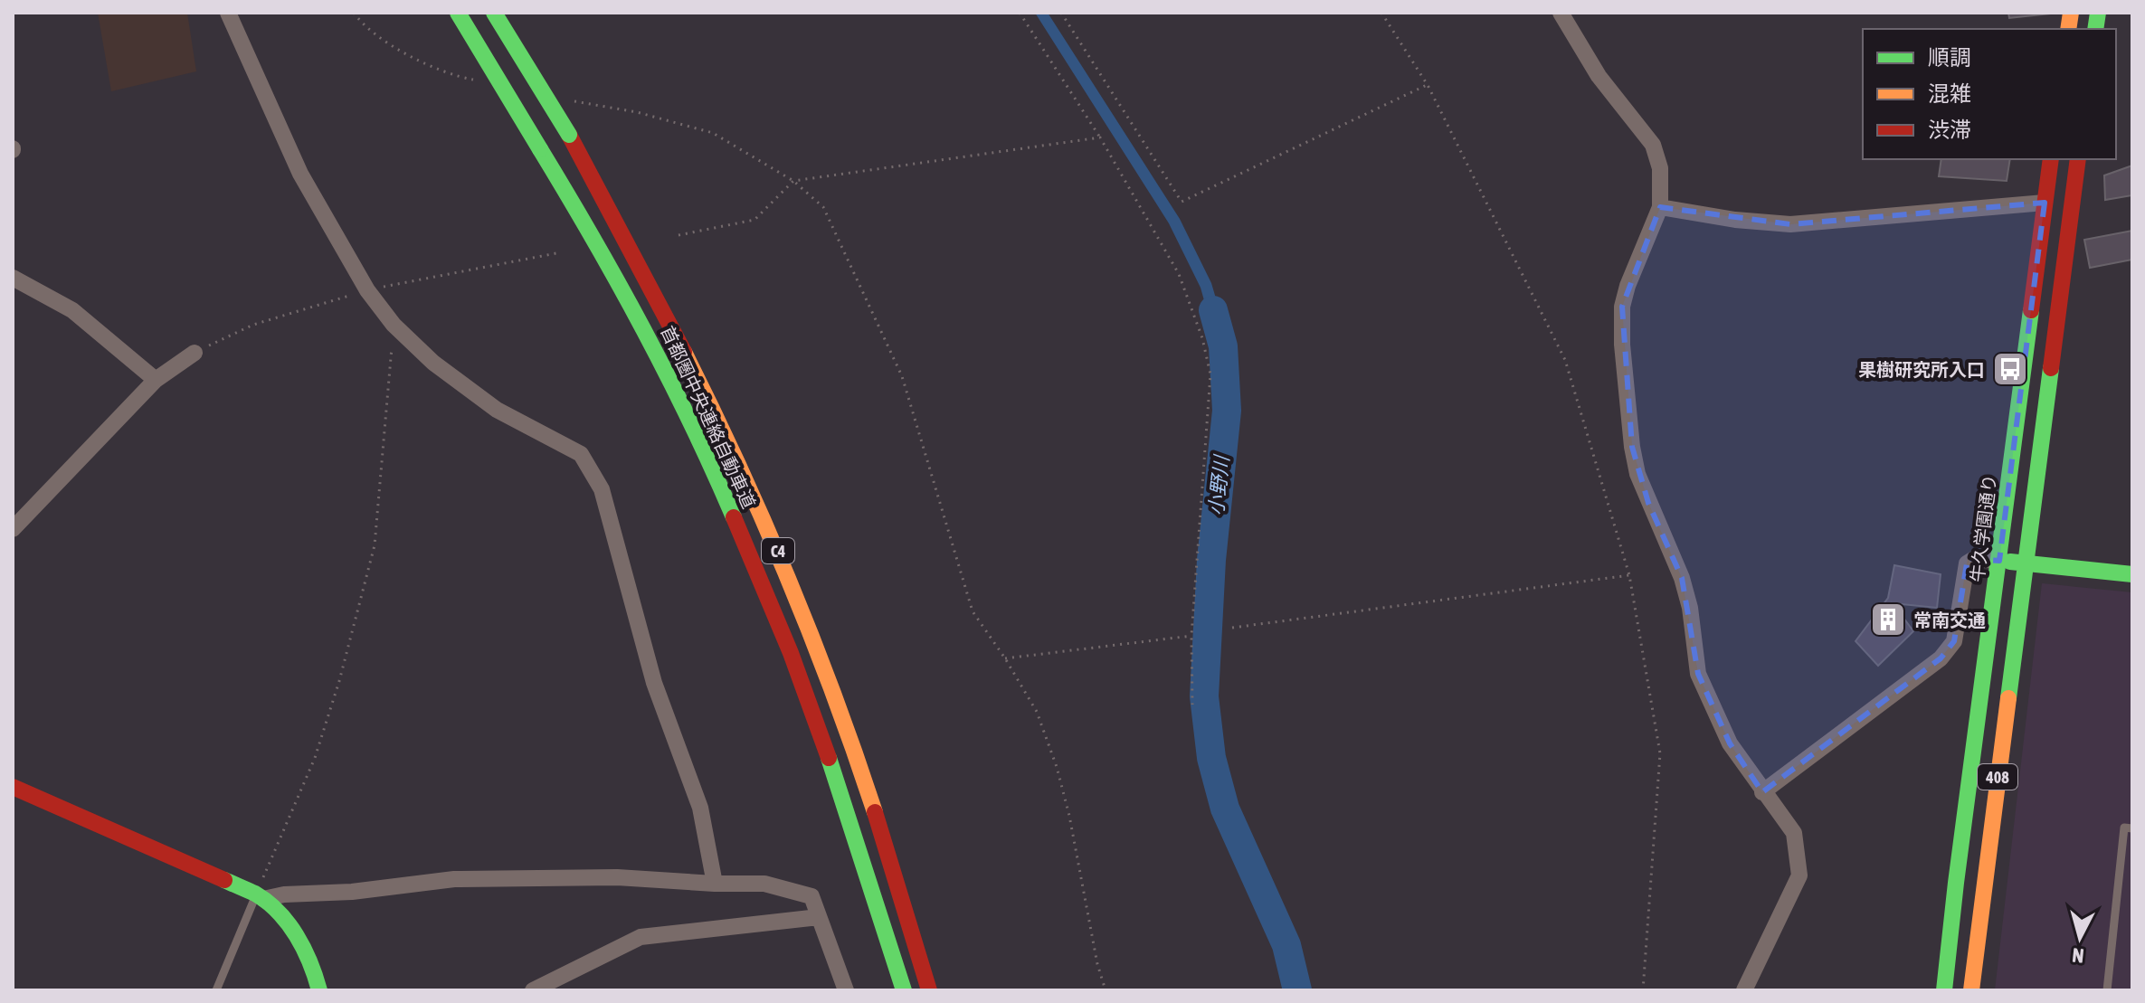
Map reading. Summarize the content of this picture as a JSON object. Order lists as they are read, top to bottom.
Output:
{
  "streets": {
    "main road": [
      "首都圏中央連絡自動車道",
      "牛久学園通り",
      "C4",
      "408"
    ]
  },
  "water": ["小野川"],
  "places": {
    "bus stop": ["果樹研究所入口"],
    "building": ["常南交通"]
  },
  "legend": ["順調", "混雑", "渋滞"],
  "north": "bottom"
}
